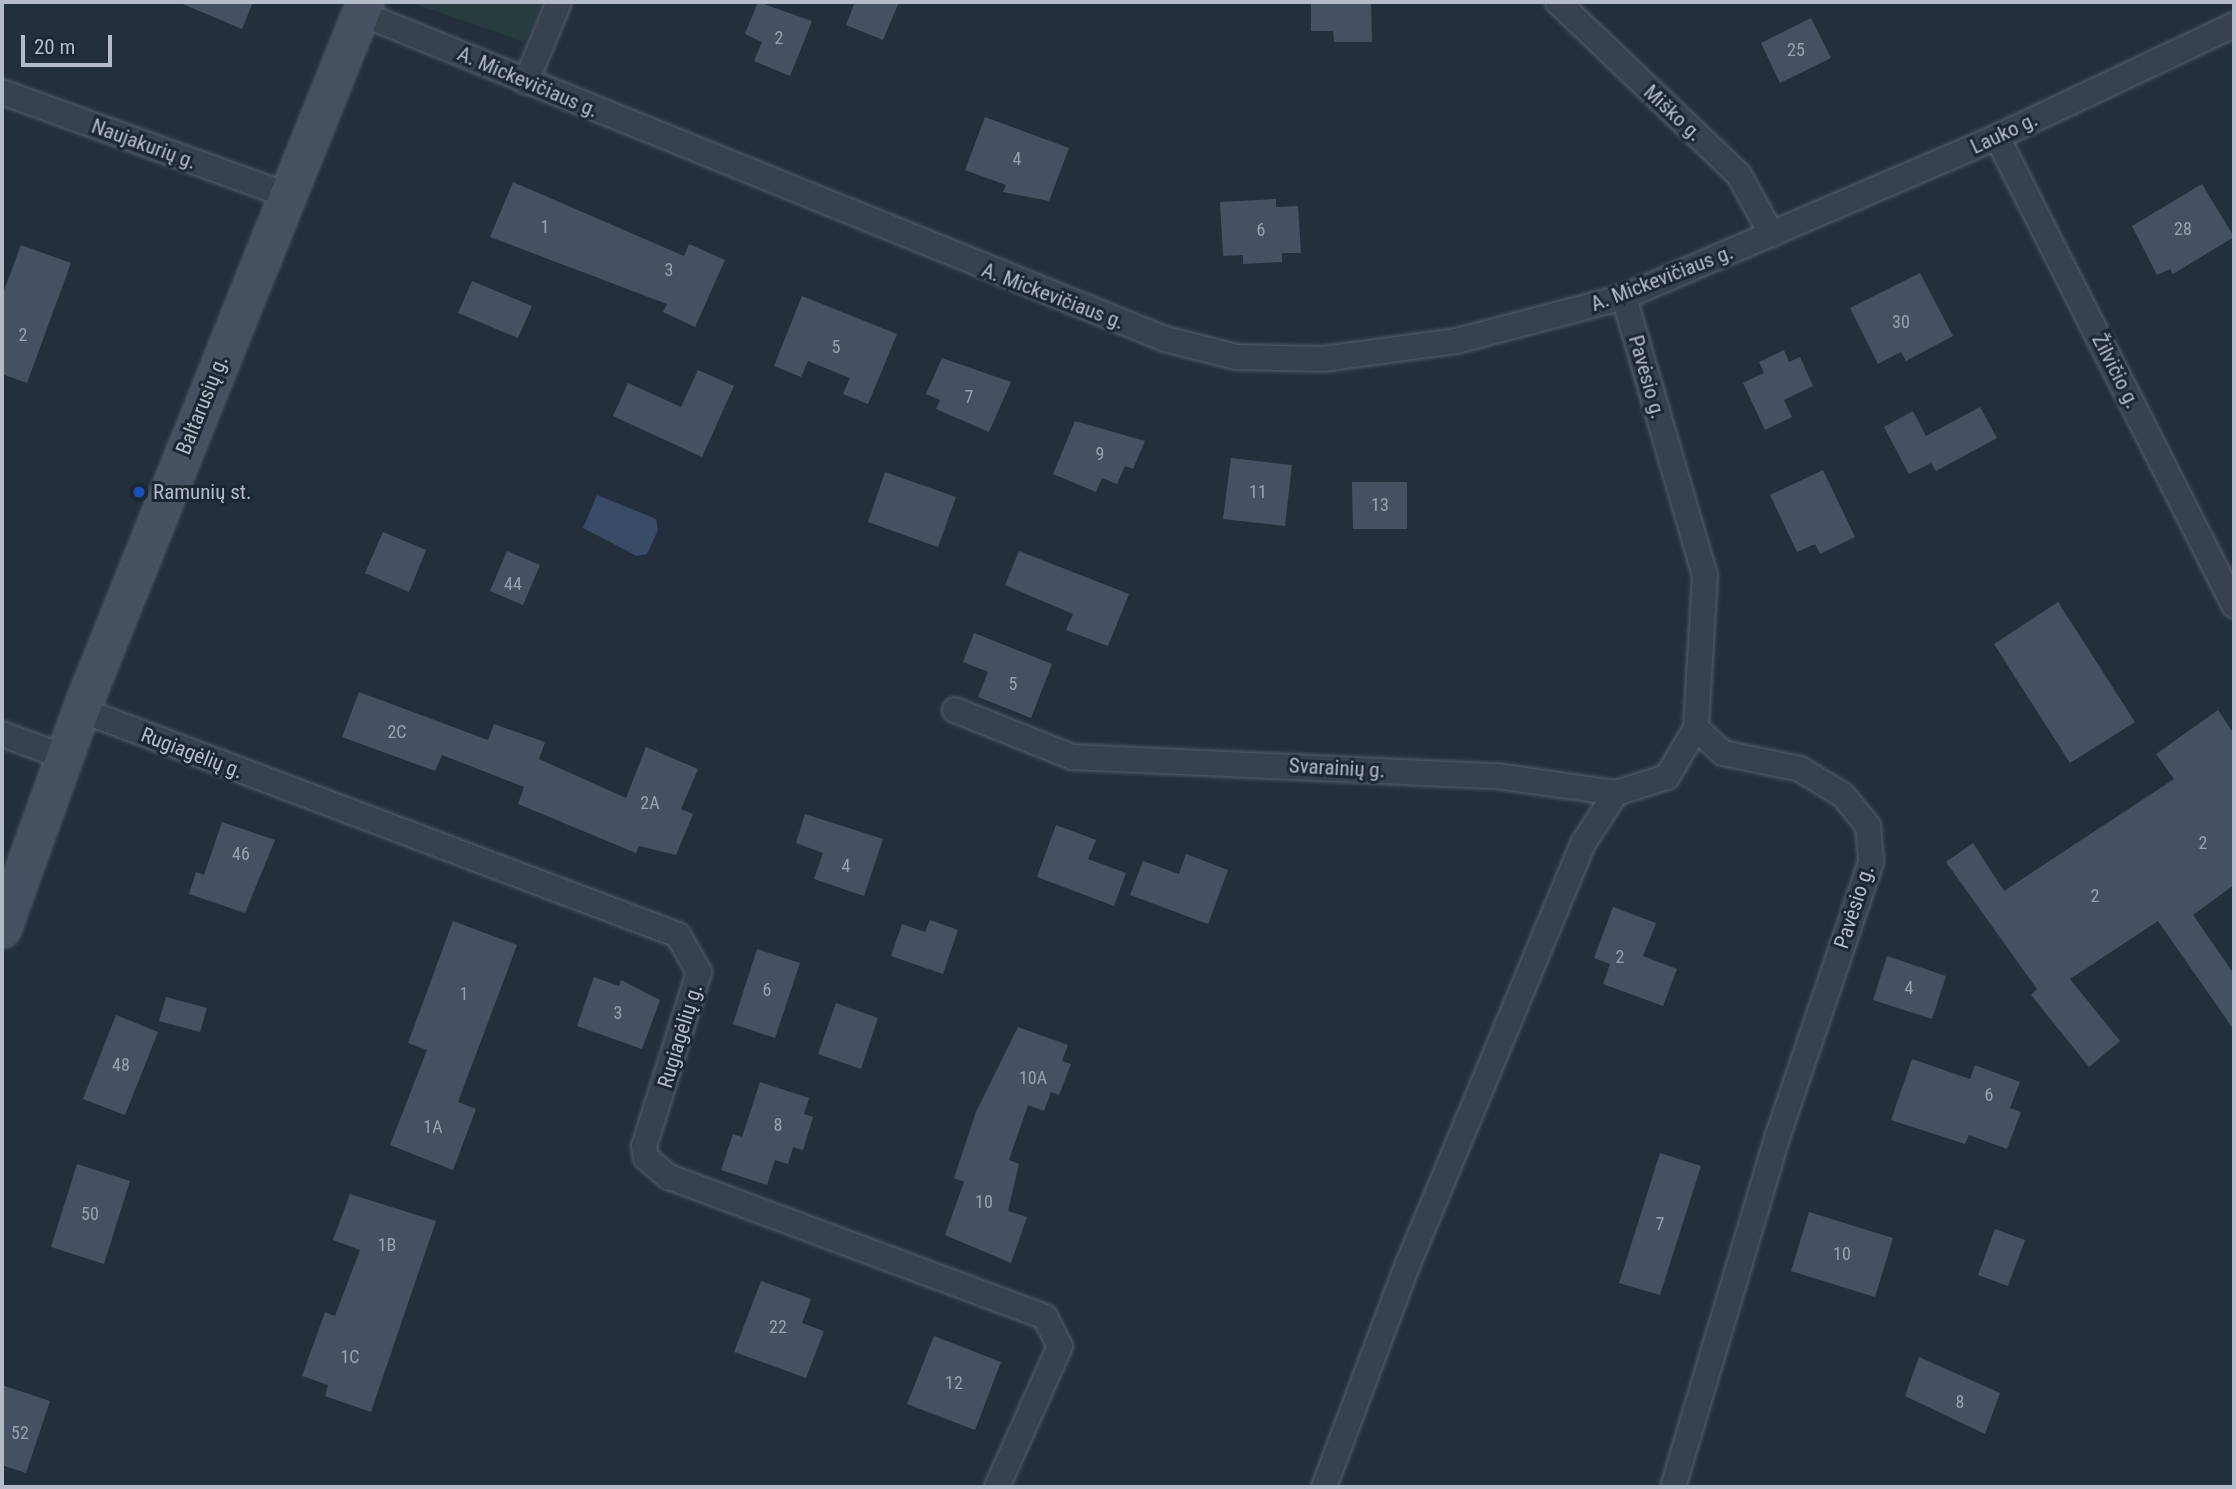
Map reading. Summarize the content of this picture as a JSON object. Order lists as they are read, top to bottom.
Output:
{
  "streets": {
    "main road": ["Baltarusių g."],
    "street": [
      "A. Mickevičiaus g.",
      "Miško g.",
      "Lauko g.",
      "Naujakurių g.",
      "Žilvičio g.",
      "Pavėsio g.",
      "Rugiagėlių g.",
      "Svarainių g."
    ]
  },
  "crossings": [
    ["A. Mickevičiaus g.", "Miško g."],
    ["A. Mickevičiaus g.", "Lauko g."],
    ["A. Mickevičiaus g.", "Pavėsio g."],
    ["A. Mickevičiaus g.", "Baltarusių g."],
    ["Miško g.", "Lauko g."],
    ["Lauko g.", "Žilvičio g."],
    ["Naujakurių g.", "Baltarusių g."],
    ["Pavėsio g.", "Svarainių g."],
    ["Baltarusių g.", "Rugiagėlių g."]
  ],
  "places": ["Ramunių st."],
  "house_numbers": [
    "2",
    "25",
    "4",
    "1",
    "28",
    "6",
    "3",
    "30",
    "2",
    "5",
    "7",
    "9",
    "11",
    "13",
    "44",
    "5",
    "2C",
    "2A",
    "2",
    "46",
    "4",
    "2",
    "2",
    "4",
    "6",
    "1",
    "3",
    "48",
    "10A",
    "6",
    "8",
    "1A",
    "10",
    "50",
    "7",
    "1B",
    "10",
    "22",
    "1C",
    "12",
    "8",
    "52"
  ],
  "scale_bar": "20 m"
}
